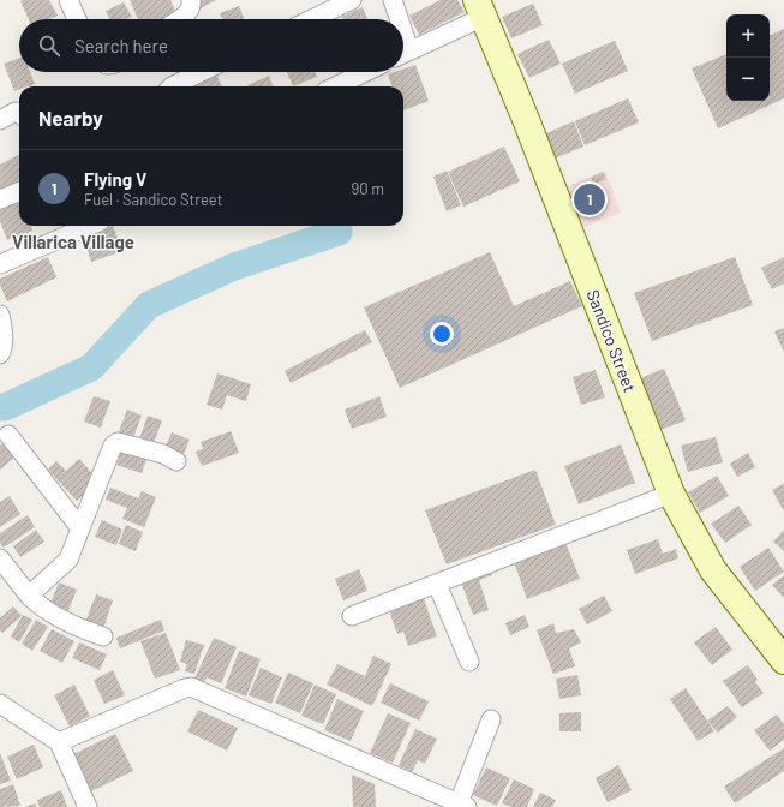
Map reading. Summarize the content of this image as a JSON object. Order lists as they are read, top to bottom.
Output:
{
  "streets": {
    "main road": ["Sandico Street"]
  },
  "districts": ["Villarica Village"],
  "page": {
    "map_buttons": ["+", "−"],
    "search": "Search here",
    "heading": "Nearby",
    "list": [
      {
        "mark": "1",
        "name": "Flying V",
        "note": "Fuel · Sandico Street",
        "value": "90 m"
      }
    ],
    "pins": "1"
  }
}
